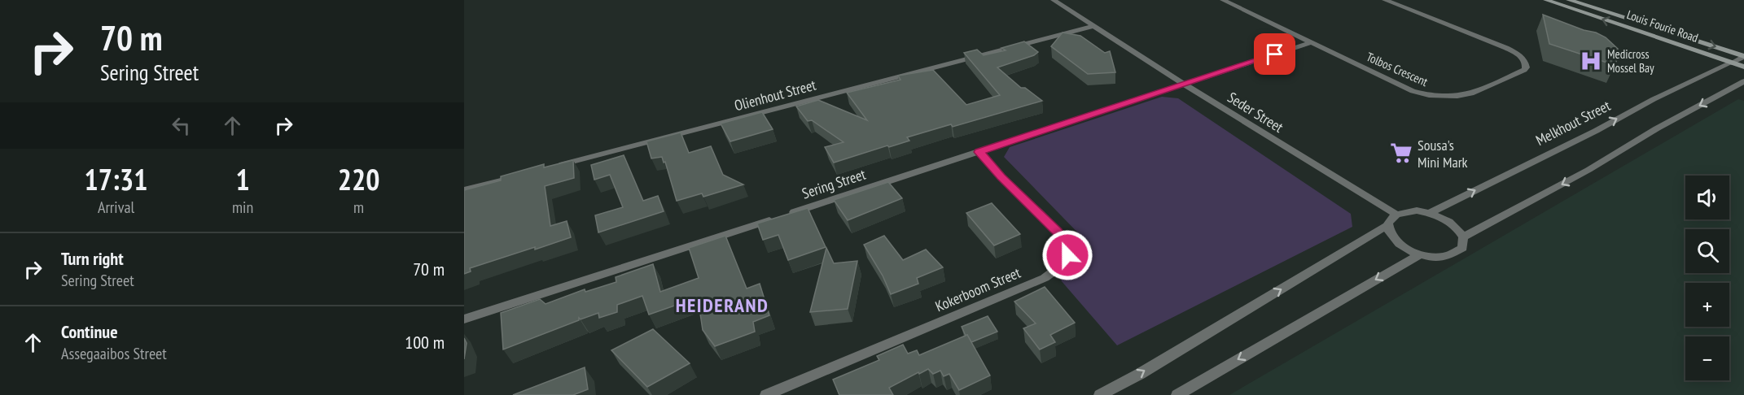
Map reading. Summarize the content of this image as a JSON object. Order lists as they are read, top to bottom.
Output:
{
  "streets": {
    "main road": ["Louis Fourie Road"],
    "street": [
      "Tolbos Crescent",
      "Olienhout Street",
      "Seder Street",
      "Melkhout Street",
      "Sering Street",
      "Kokerboom Street"
    ]
  },
  "crossings": [
    ["Louis Fourie Road", "Melkhout Street"],
    ["Tolbos Crescent", "Sering Street"],
    ["Olienhout Street", "Seder Street"],
    ["Seder Street", "Sering Street"],
    ["Sering Street", "Kokerboom Street"]
  ],
  "districts": ["HEIDERAND"],
  "places": {
    "hospital": ["Medicross Mossel Bay"],
    "supermarket": ["Sousa's Mini Mark"]
  },
  "page": {
    "turn": ["70 m", "Sering Street"],
    "eta": [
      "17:31",
      "Arrival",
      "1",
      "min",
      "220",
      "m"
    ],
    "map_buttons": ["+", "−"],
    "list": [
      {
        "name": "Turn right",
        "note": "Sering Street",
        "value": "70 m"
      },
      {
        "name": "Continue",
        "note": "Assegaaibos Street",
        "value": "100 m"
      }
    ]
  }
}
